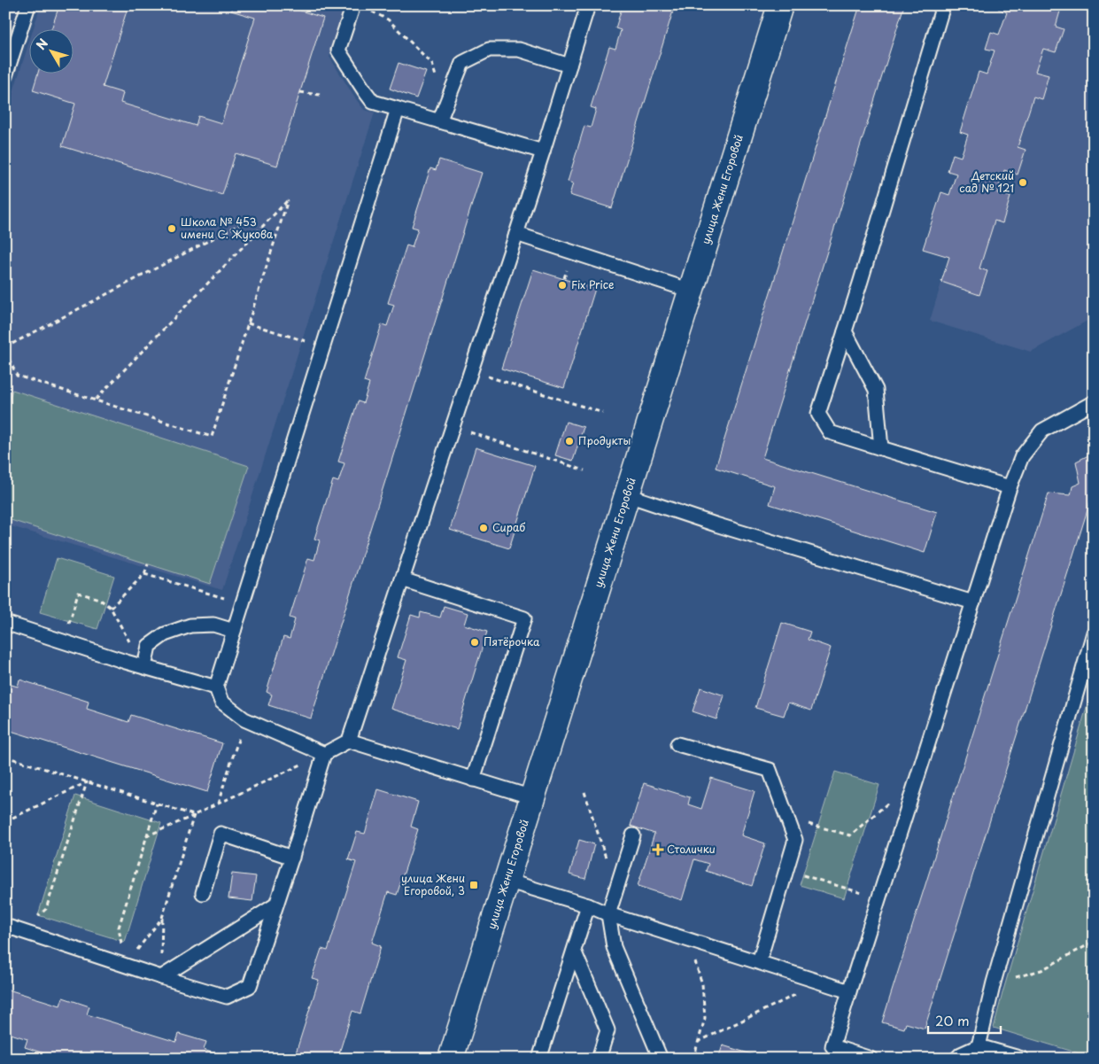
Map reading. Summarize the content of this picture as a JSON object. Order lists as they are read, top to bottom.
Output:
{
  "streets": {
    "street": ["улица Жени Егоровой"]
  },
  "places": {
    "other": [
      "Детский сад № 121",
      "Школа № 453 имени С. Жукова",
      "Fix Price",
      "Продукты",
      "Сираб",
      "Пятёрочка"
    ],
    "health": ["Столички"],
    "transit": ["улица Жени Егоровой, 3"]
  },
  "scale_bar": "20 m",
  "north": "top left"
}
